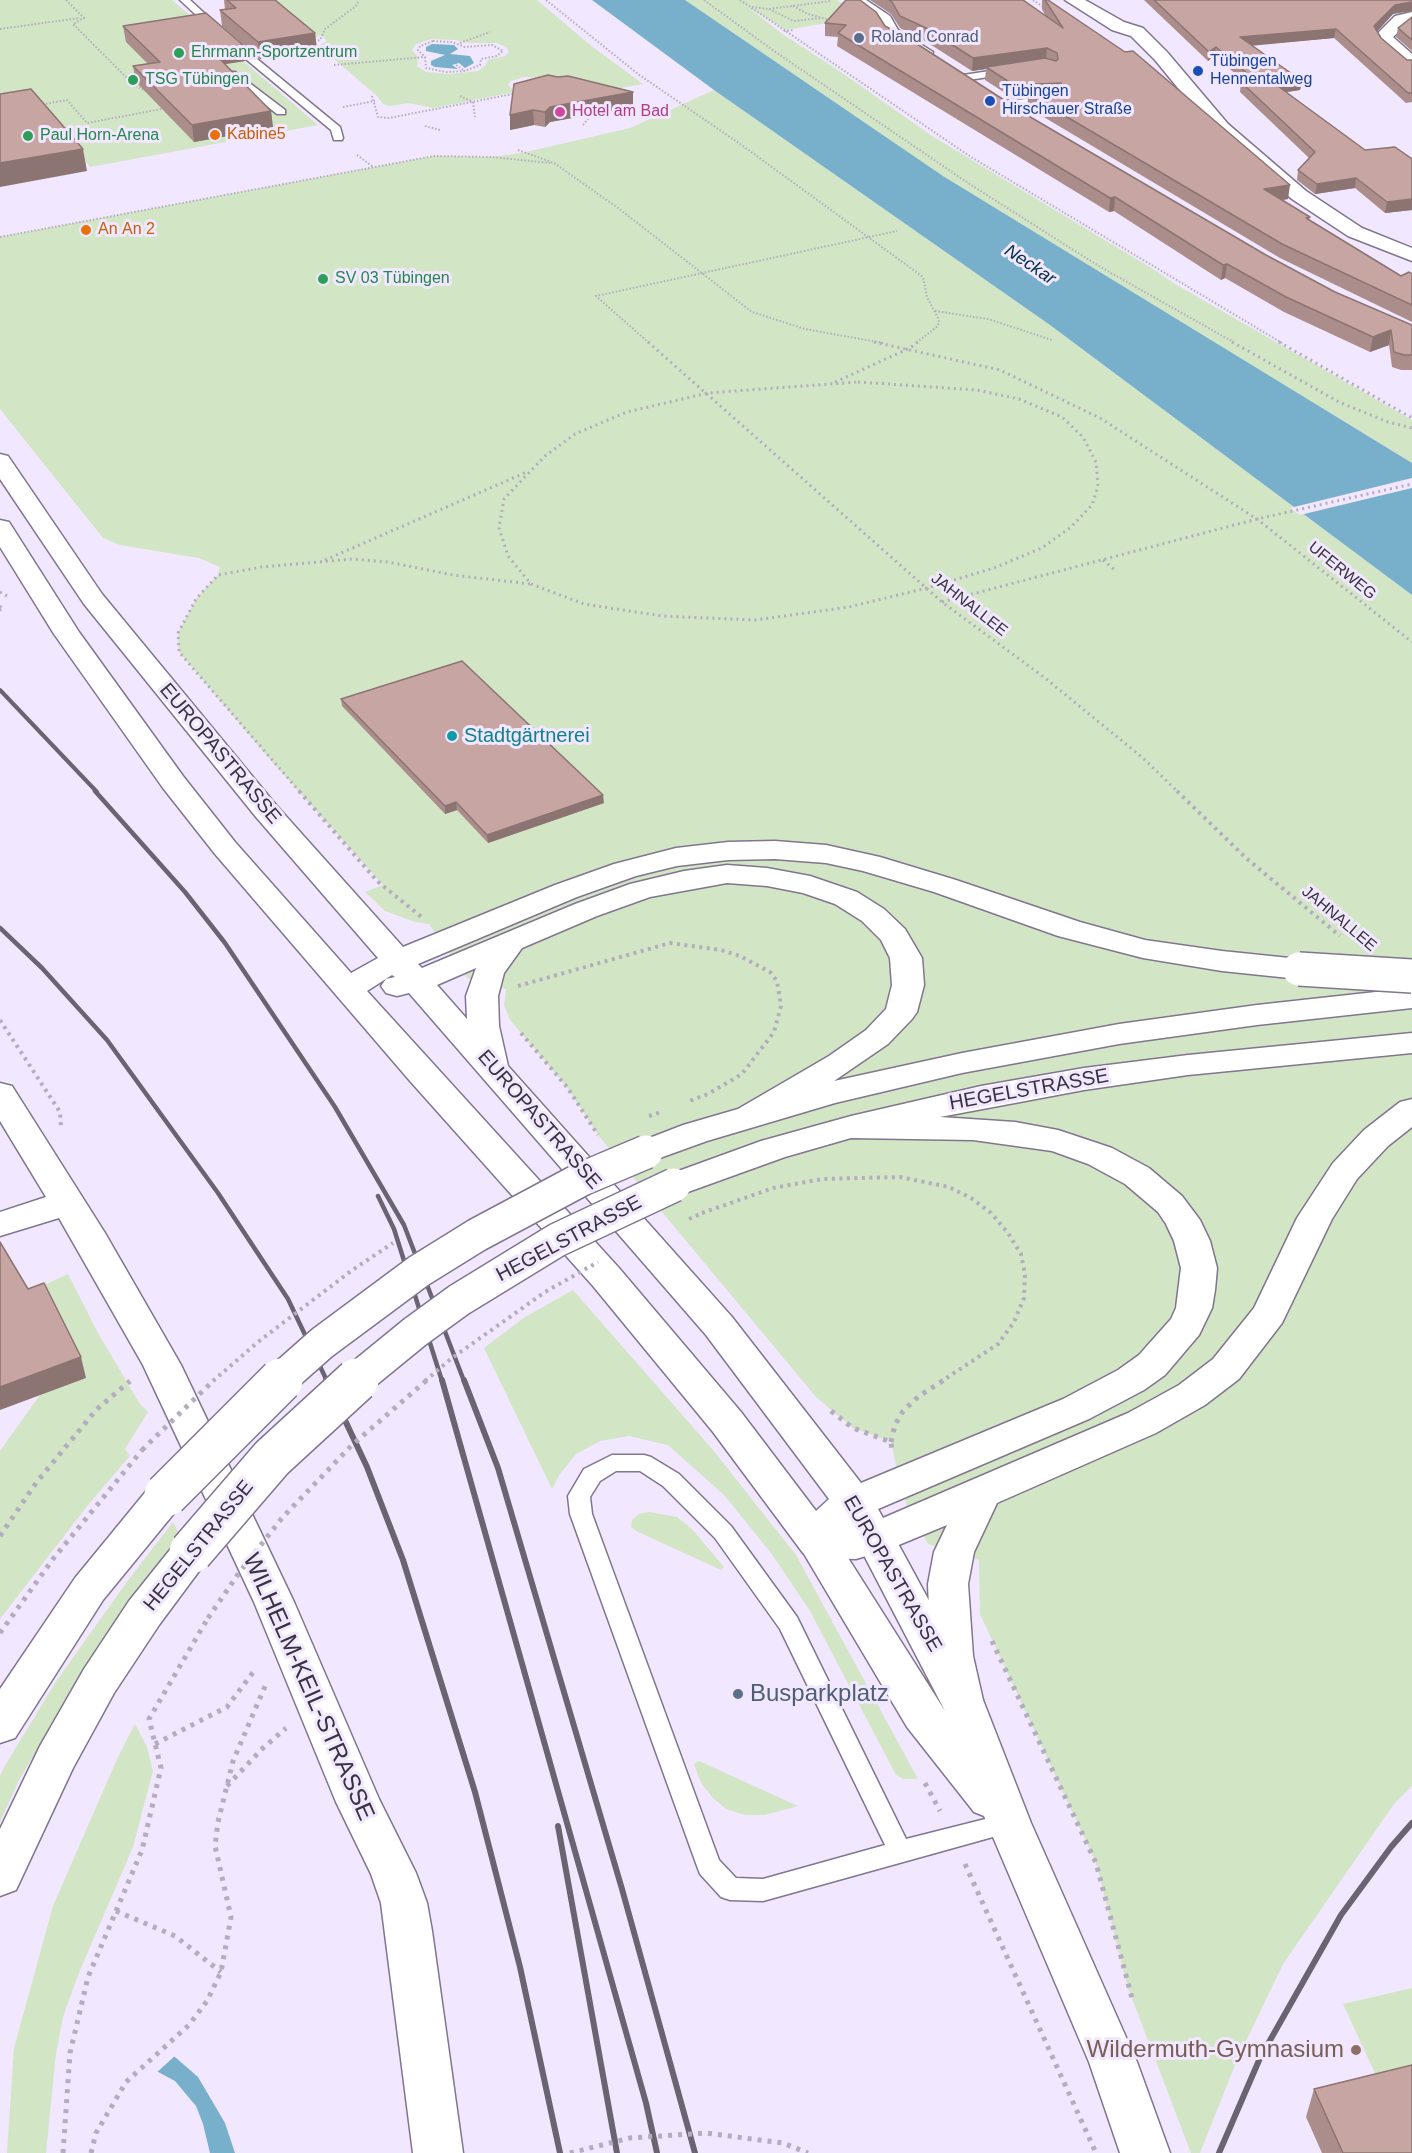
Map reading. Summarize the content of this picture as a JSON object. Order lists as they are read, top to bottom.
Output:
{
  "streets": {
    "main road": ["EUROPASTRASSE", "HEGELSTRASSE", "WILHELM-KEIL-STRASSE"],
    "path": ["UFERWEG", "JAHNALLEE"]
  },
  "crossings": [
    ["UFERWEG", "JAHNALLEE"]
  ],
  "water": ["Neckar"],
  "places": [
    "Roland Conrad",
    "Ehrmann-Sportzentrum",
    "Tübingen Hennentalweg",
    "TSG Tübingen",
    "Tübingen Hirschauer Straße",
    "Hotel am Bad",
    "Kabine5",
    "Paul Horn-Arena",
    "An An 2",
    "SV 03 Tübingen",
    "Stadtgärtnerei",
    "Busparkplatz",
    "Wildermuth-Gymnasium"
  ]
}
